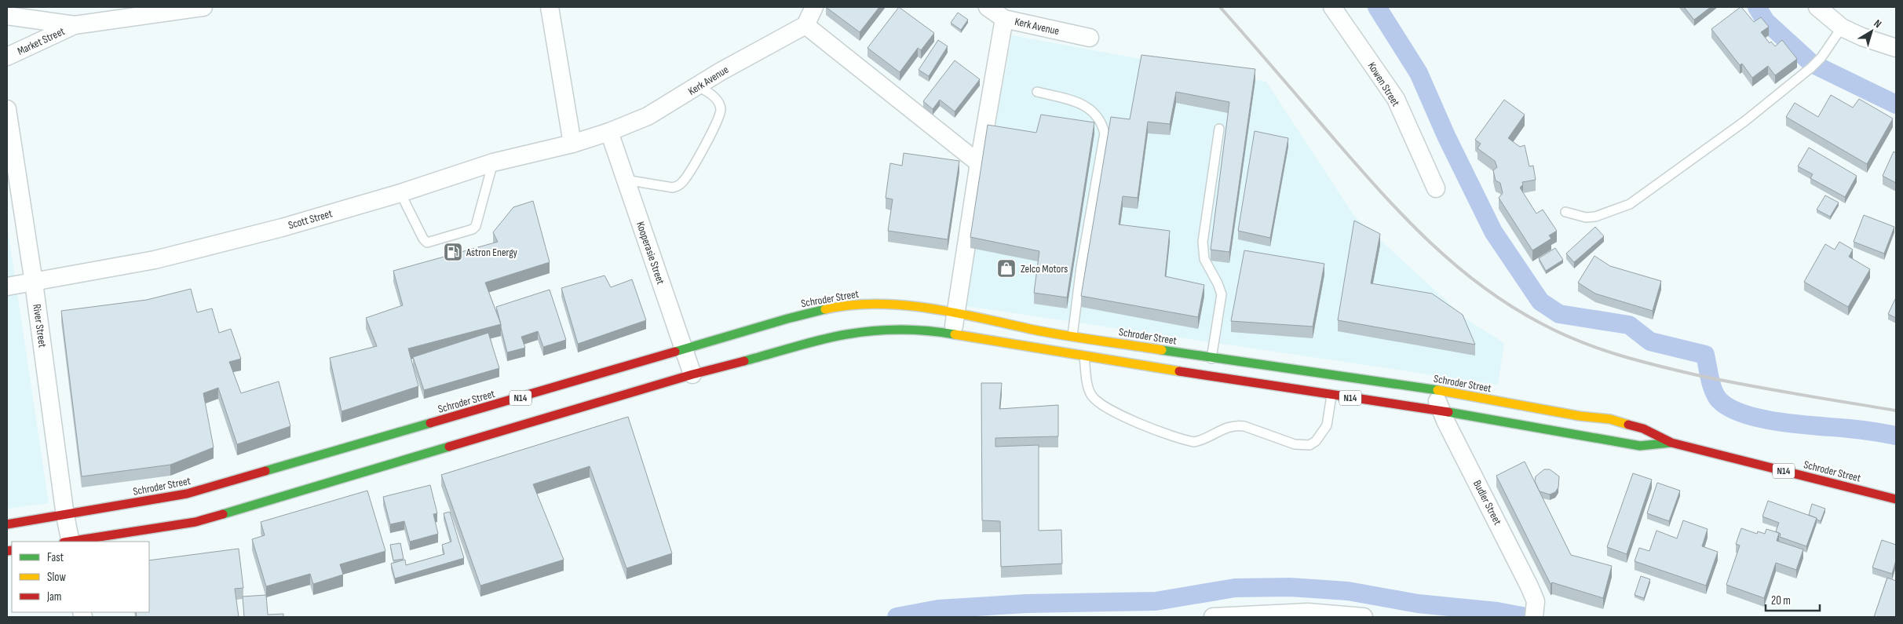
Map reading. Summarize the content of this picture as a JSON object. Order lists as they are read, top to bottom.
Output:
{
  "streets": {
    "highway": ["Schroder Street", "N14"],
    "street": [
      "Kerk Avenue",
      "Market Street",
      "Kowen Street",
      "Scott Street",
      "Kooperasie Street",
      "River Street",
      "Budler Street"
    ]
  },
  "crossings": [
    ["Kerk Avenue", "Scott Street"],
    ["Kerk Avenue", "Kooperasie Street"],
    ["Scott Street", "Kooperasie Street"],
    ["Scott Street", "River Street"],
    ["Kooperasie Street", "Schroder Street"],
    ["Schroder Street", "River Street"],
    ["Schroder Street", "Budler Street"]
  ],
  "places": {
    "fuel station": ["Astron Energy"],
    "shop": ["Zelco Motors"]
  },
  "legend": ["Fast", "Slow", "Jam"],
  "scale_bar": "20 m",
  "north": "top right"
}
